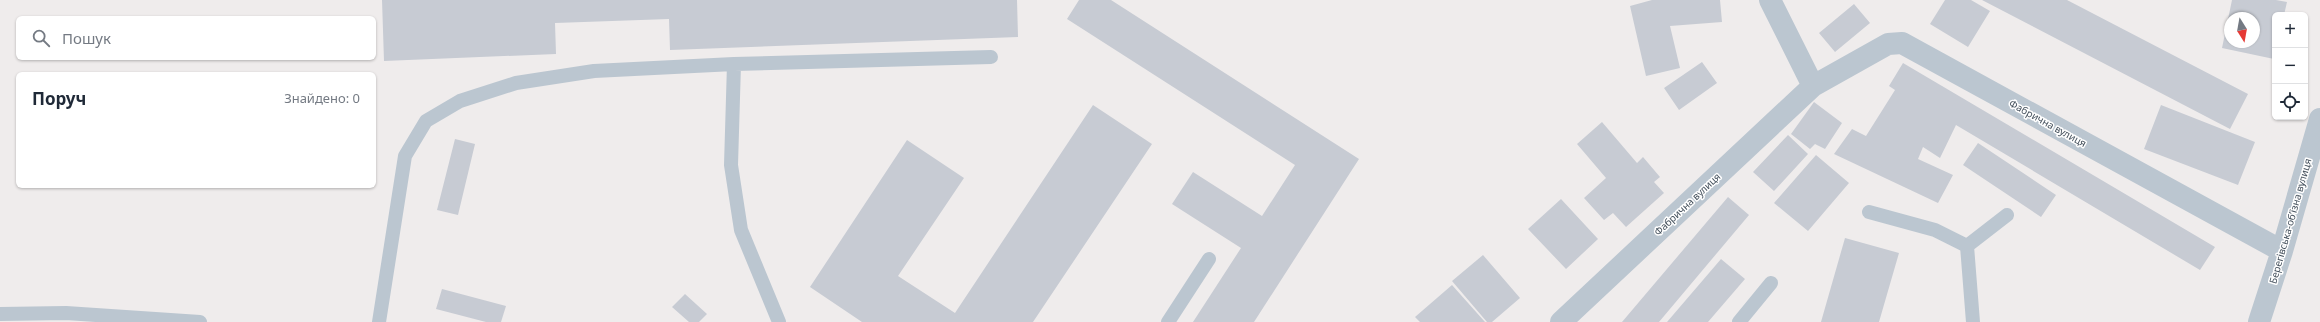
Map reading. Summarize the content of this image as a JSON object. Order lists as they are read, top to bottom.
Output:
{
  "streets": {
    "street": ["Фабрична вулиця", "Берегівська-обʼїзна вулиця"]
  },
  "crossings": [
    ["Фабрична вулиця", "Берегівська-обʼїзна вулиця"]
  ],
  "north": "bottom",
  "page": {
    "map_buttons": ["+", "−"],
    "search": "Пошук",
    "heading": ["Поруч", "Знайдено: 0"]
  }
}
